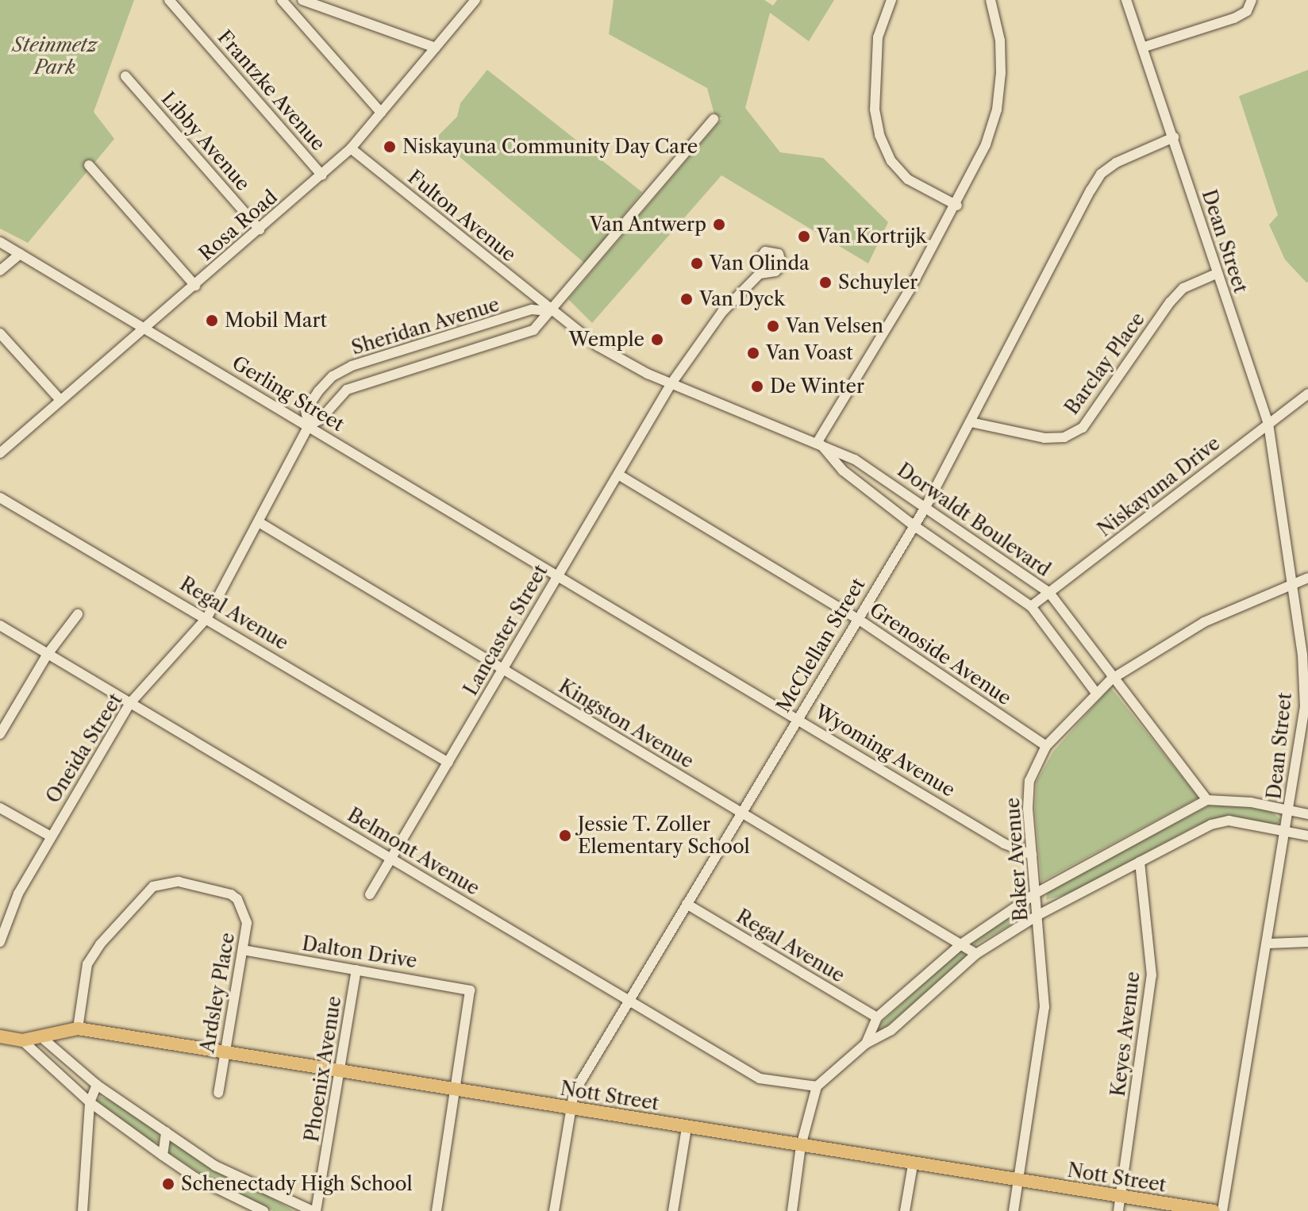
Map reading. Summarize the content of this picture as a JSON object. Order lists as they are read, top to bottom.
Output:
{
  "streets": {
    "main road": ["Nott Street"],
    "street": [
      "Frantzke Avenue",
      "Libby Avenue",
      "Fulton Avenue",
      "Rosa Road",
      "Dean Street",
      "Sheridan Avenue",
      "Barclay Place",
      "Gerling Street",
      "Niskayuna Drive",
      "Dorwaldt Boulevard",
      "Regal Avenue",
      "Lancaster Street",
      "McClellan Street",
      "Grenoside Avenue",
      "Kingston Avenue",
      "Oneida Street",
      "Wyoming Avenue",
      "Belmont Avenue",
      "Baker Avenue",
      "Dalton Drive",
      "Ardsley Place",
      "Keyes Avenue",
      "Phoenix Avenue"
    ]
  },
  "crossings": [
    ["Frantzke Avenue", "Rosa Road"],
    ["Libby Avenue", "Rosa Road"],
    ["Fulton Avenue", "Rosa Road"],
    ["Fulton Avenue", "Sheridan Avenue"],
    ["Fulton Avenue", "Dorwaldt Boulevard"],
    ["Rosa Road", "Gerling Street"],
    ["Dean Street", "Barclay Place"],
    ["Dean Street", "Niskayuna Drive"],
    ["Dean Street", "McClellan Street"],
    ["Dean Street", "Baker Avenue"],
    ["Sheridan Avenue", "Gerling Street"],
    ["Sheridan Avenue", "Dorwaldt Boulevard"],
    ["Sheridan Avenue", "Kingston Avenue"],
    ["Sheridan Avenue", "Oneida Street"],
    ["Barclay Place", "McClellan Street"],
    ["Gerling Street", "Lancaster Street"],
    ["Gerling Street", "Wyoming Avenue"],
    ["Niskayuna Drive", "Dorwaldt Boulevard"],
    ["Dorwaldt Boulevard", "Lancaster Street"],
    ["Dorwaldt Boulevard", "McClellan Street"],
    ["Dorwaldt Boulevard", "Baker Avenue"],
    ["Regal Avenue", "Lancaster Street"],
    ["Regal Avenue", "McClellan Street"],
    ["Regal Avenue", "Oneida Street"],
    ["Lancaster Street", "Grenoside Avenue"],
    ["Lancaster Street", "Kingston Avenue"],
    ["Lancaster Street", "Wyoming Avenue"],
    ["Lancaster Street", "Belmont Avenue"],
    ["McClellan Street", "Grenoside Avenue"],
    ["McClellan Street", "Kingston Avenue"],
    ["McClellan Street", "Wyoming Avenue"],
    ["McClellan Street", "Belmont Avenue"],
    ["McClellan Street", "Nott Street"],
    ["Grenoside Avenue", "Baker Avenue"],
    ["Kingston Avenue", "Oneida Street"],
    ["Oneida Street", "Belmont Avenue"],
    ["Wyoming Avenue", "Baker Avenue"],
    ["Baker Avenue", "Nott Street"],
    ["Dalton Drive", "Ardsley Place"],
    ["Dalton Drive", "Phoenix Avenue"],
    ["Dalton Drive", "Nott Street"],
    ["Ardsley Place", "Nott Street"],
    ["Keyes Avenue", "Nott Street"],
    ["Phoenix Avenue", "Nott Street"]
  ],
  "parks": ["Steinmetz Park"],
  "places": [
    "Niskayuna Community Day Care",
    "Van Antwerp",
    "Van Kortrijk",
    "Van Olinda",
    "Schuyler",
    "Van Dyck",
    "Mobil Mart",
    "Van Velsen",
    "Wemple",
    "Van Voast",
    "De Winter",
    "Jessie T. Zoller Elementary School",
    "Schenectady High School"
  ]
}
